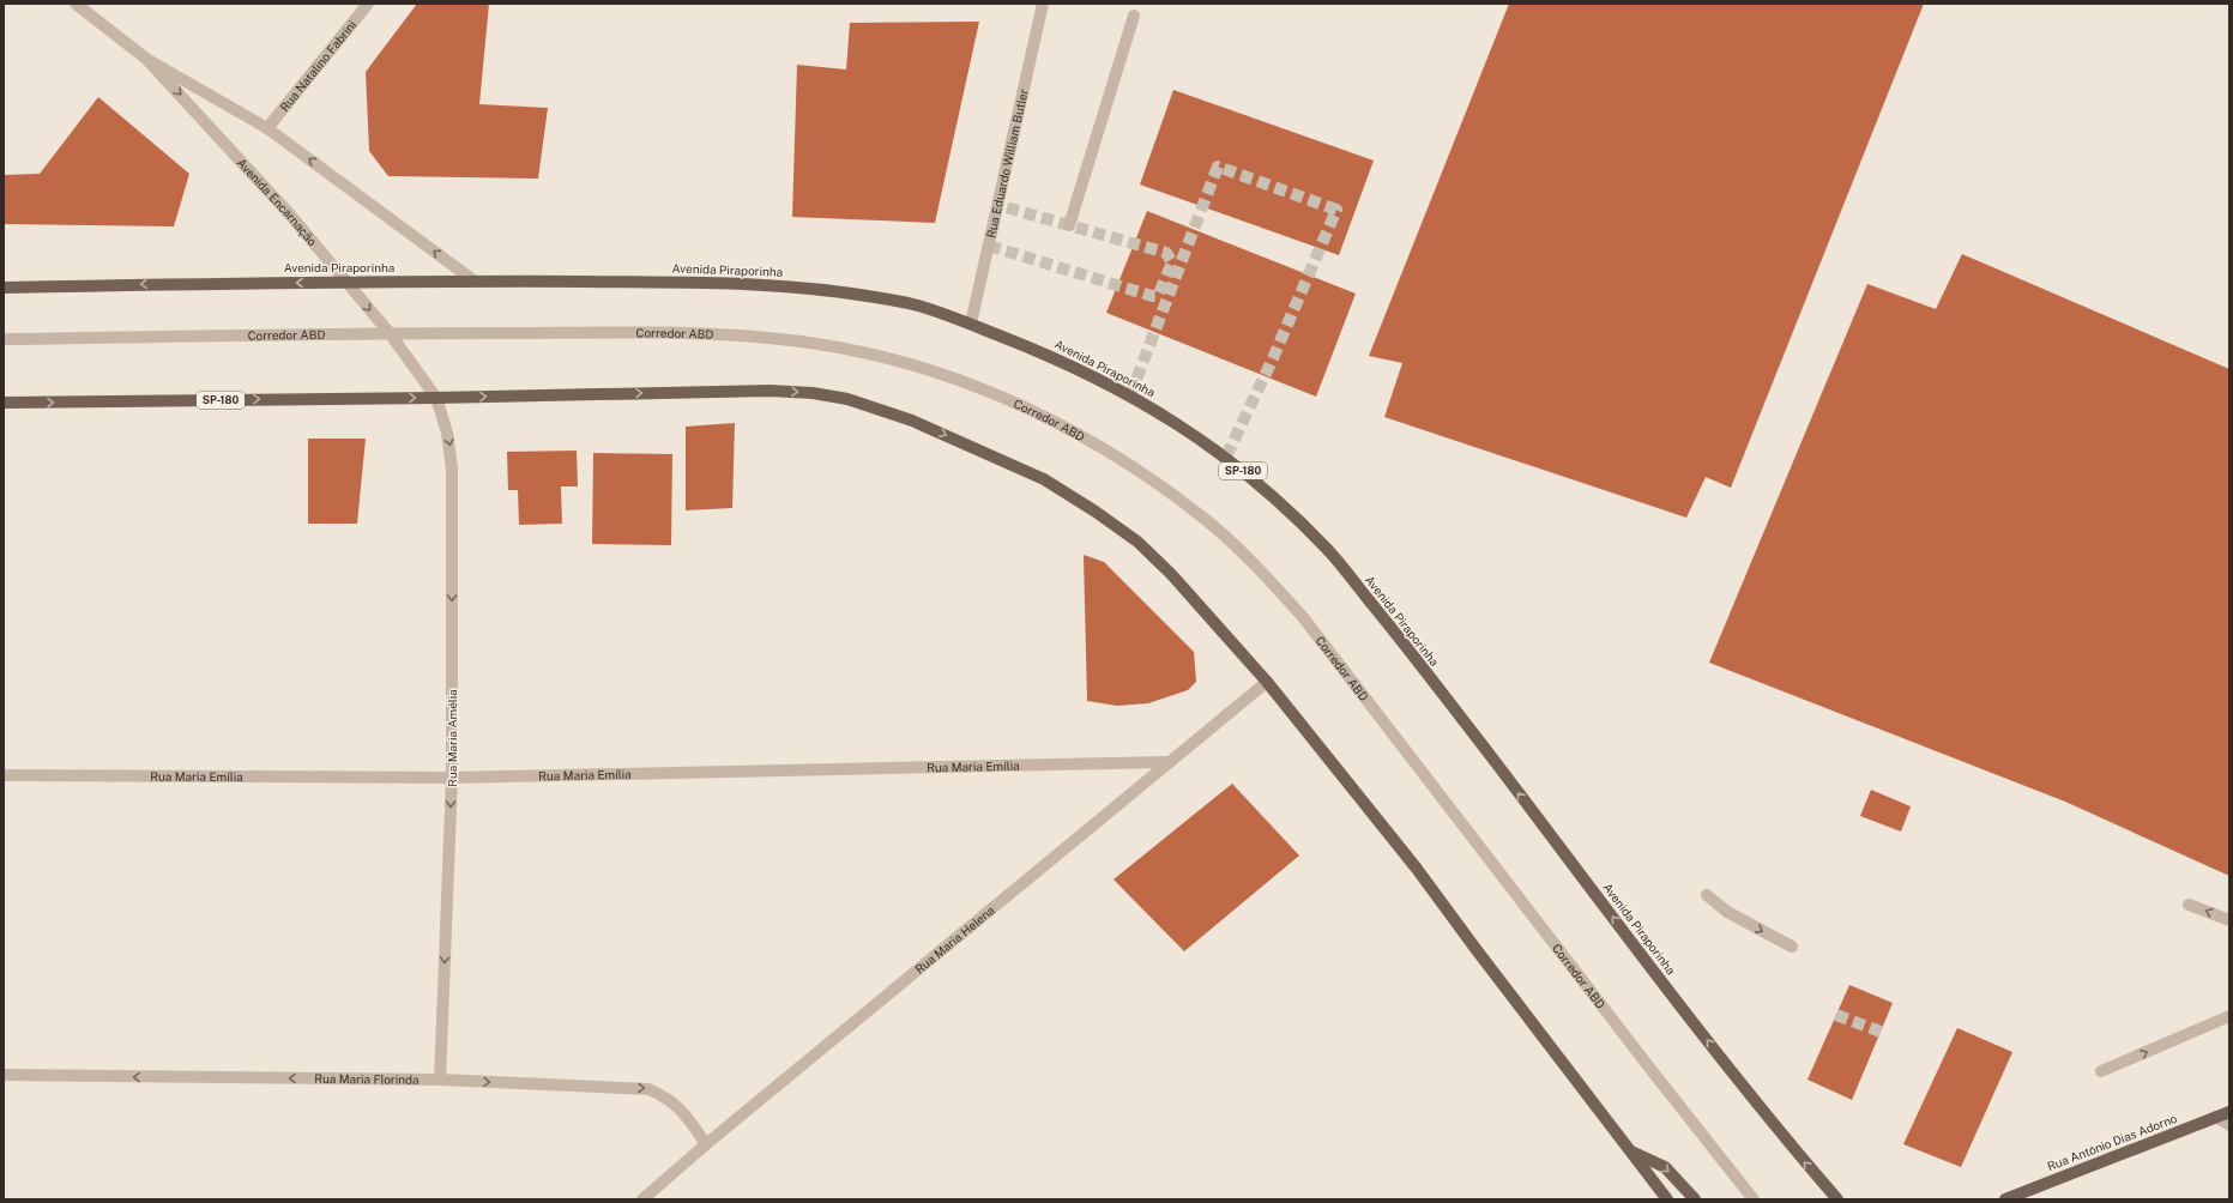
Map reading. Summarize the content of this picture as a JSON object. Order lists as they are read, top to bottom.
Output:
{
  "streets": {
    "main road": ["Avenida Piraporinha", "SP-180", "Rua Antônio Dias Adorno"],
    "street": [
      "Rua Natalino Fabrini",
      "Rua Eduardo William Butler",
      "Avenida Encarnação",
      "Corredor ABD",
      "Rua Maria Amélia",
      "Rua Maria Emília",
      "Rua Maria Helena",
      "Rua Maria Florinda"
    ]
  },
  "crossings": [
    ["Rua Natalino Fabrini", "Avenida Encarnação"],
    ["Rua Eduardo William Butler", "Avenida Piraporinha"],
    ["Avenida Encarnação", "Avenida Piraporinha"],
    ["Avenida Encarnação", "Corredor ABD"],
    ["Avenida Encarnação", "SP-180"],
    ["Avenida Encarnação", "Rua Maria Amélia"],
    ["SP-180", "Rua Maria Amélia"],
    ["SP-180", "Rua Maria Helena"],
    ["Rua Maria Amélia", "Rua Maria Emília"],
    ["Rua Maria Amélia", "Rua Maria Florinda"],
    ["Rua Maria Emília", "Rua Maria Helena"],
    ["Rua Maria Helena", "Rua Maria Florinda"]
  ],
  "one_way": ["Avenida Piraporinha", "Rua Maria Amélia"]
}
